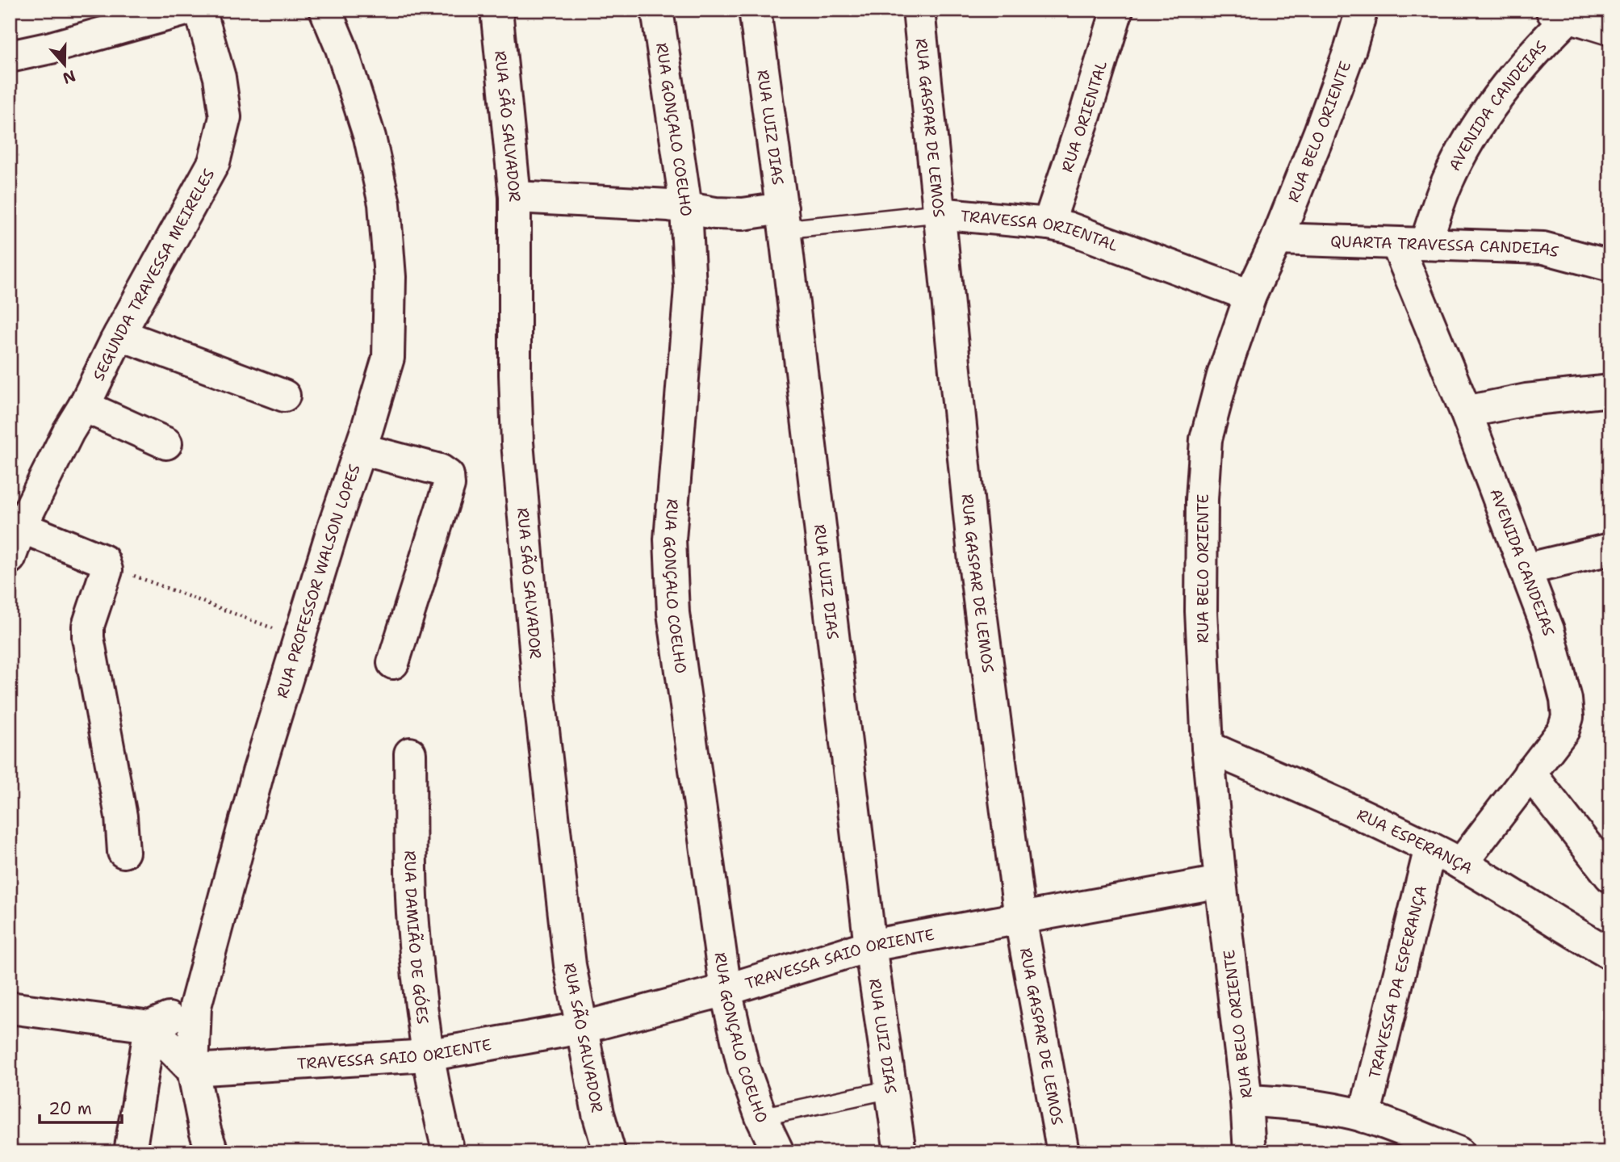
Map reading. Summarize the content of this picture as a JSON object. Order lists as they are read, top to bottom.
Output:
{
  "streets": {
    "street": [
      "AVENIDA CANDEIAS",
      "RUA ORIENTAL",
      "RUA SÃO SALVADOR",
      "RUA LUIZ DIAS",
      "RUA GASPAR DE LEMOS",
      "RUA GONÇALO COELHO",
      "RUA BELO ORIENTE",
      "TRAVESSA ORIENTAL",
      "QUARTA TRAVESSA CANDEIAS",
      "SEGUNDA TRAVESSA MEIRELES",
      "RUA PROFESSOR WALSON LOPES",
      "RUA ESPERANÇA",
      "RUA DAMIÃO DE GÓES",
      "TRAVESSA SAIO ORIENTE",
      "TRAVESSA DA ESPERANÇA"
    ]
  },
  "crossings": [
    ["AVENIDA CANDEIAS", "QUARTA TRAVESSA CANDEIAS"],
    ["AVENIDA CANDEIAS", "RUA ESPERANÇA"],
    ["RUA ORIENTAL", "TRAVESSA ORIENTAL"],
    ["RUA SÃO SALVADOR", "TRAVESSA ORIENTAL"],
    ["RUA SÃO SALVADOR", "TRAVESSA SAIO ORIENTE"],
    ["RUA LUIZ DIAS", "TRAVESSA ORIENTAL"],
    ["RUA LUIZ DIAS", "TRAVESSA SAIO ORIENTE"],
    ["RUA GASPAR DE LEMOS", "TRAVESSA ORIENTAL"],
    ["RUA GASPAR DE LEMOS", "TRAVESSA SAIO ORIENTE"],
    ["RUA GONÇALO COELHO", "TRAVESSA ORIENTAL"],
    ["RUA GONÇALO COELHO", "TRAVESSA SAIO ORIENTE"],
    ["RUA BELO ORIENTE", "TRAVESSA ORIENTAL"],
    ["RUA BELO ORIENTE", "QUARTA TRAVESSA CANDEIAS"],
    ["RUA BELO ORIENTE", "RUA ESPERANÇA"],
    ["RUA BELO ORIENTE", "TRAVESSA SAIO ORIENTE"],
    ["RUA PROFESSOR WALSON LOPES", "TRAVESSA SAIO ORIENTE"],
    ["RUA ESPERANÇA", "TRAVESSA DA ESPERANÇA"],
    ["RUA DAMIÃO DE GÓES", "TRAVESSA SAIO ORIENTE"]
  ],
  "scale_bar": "20 m",
  "north": "bottom"
}
